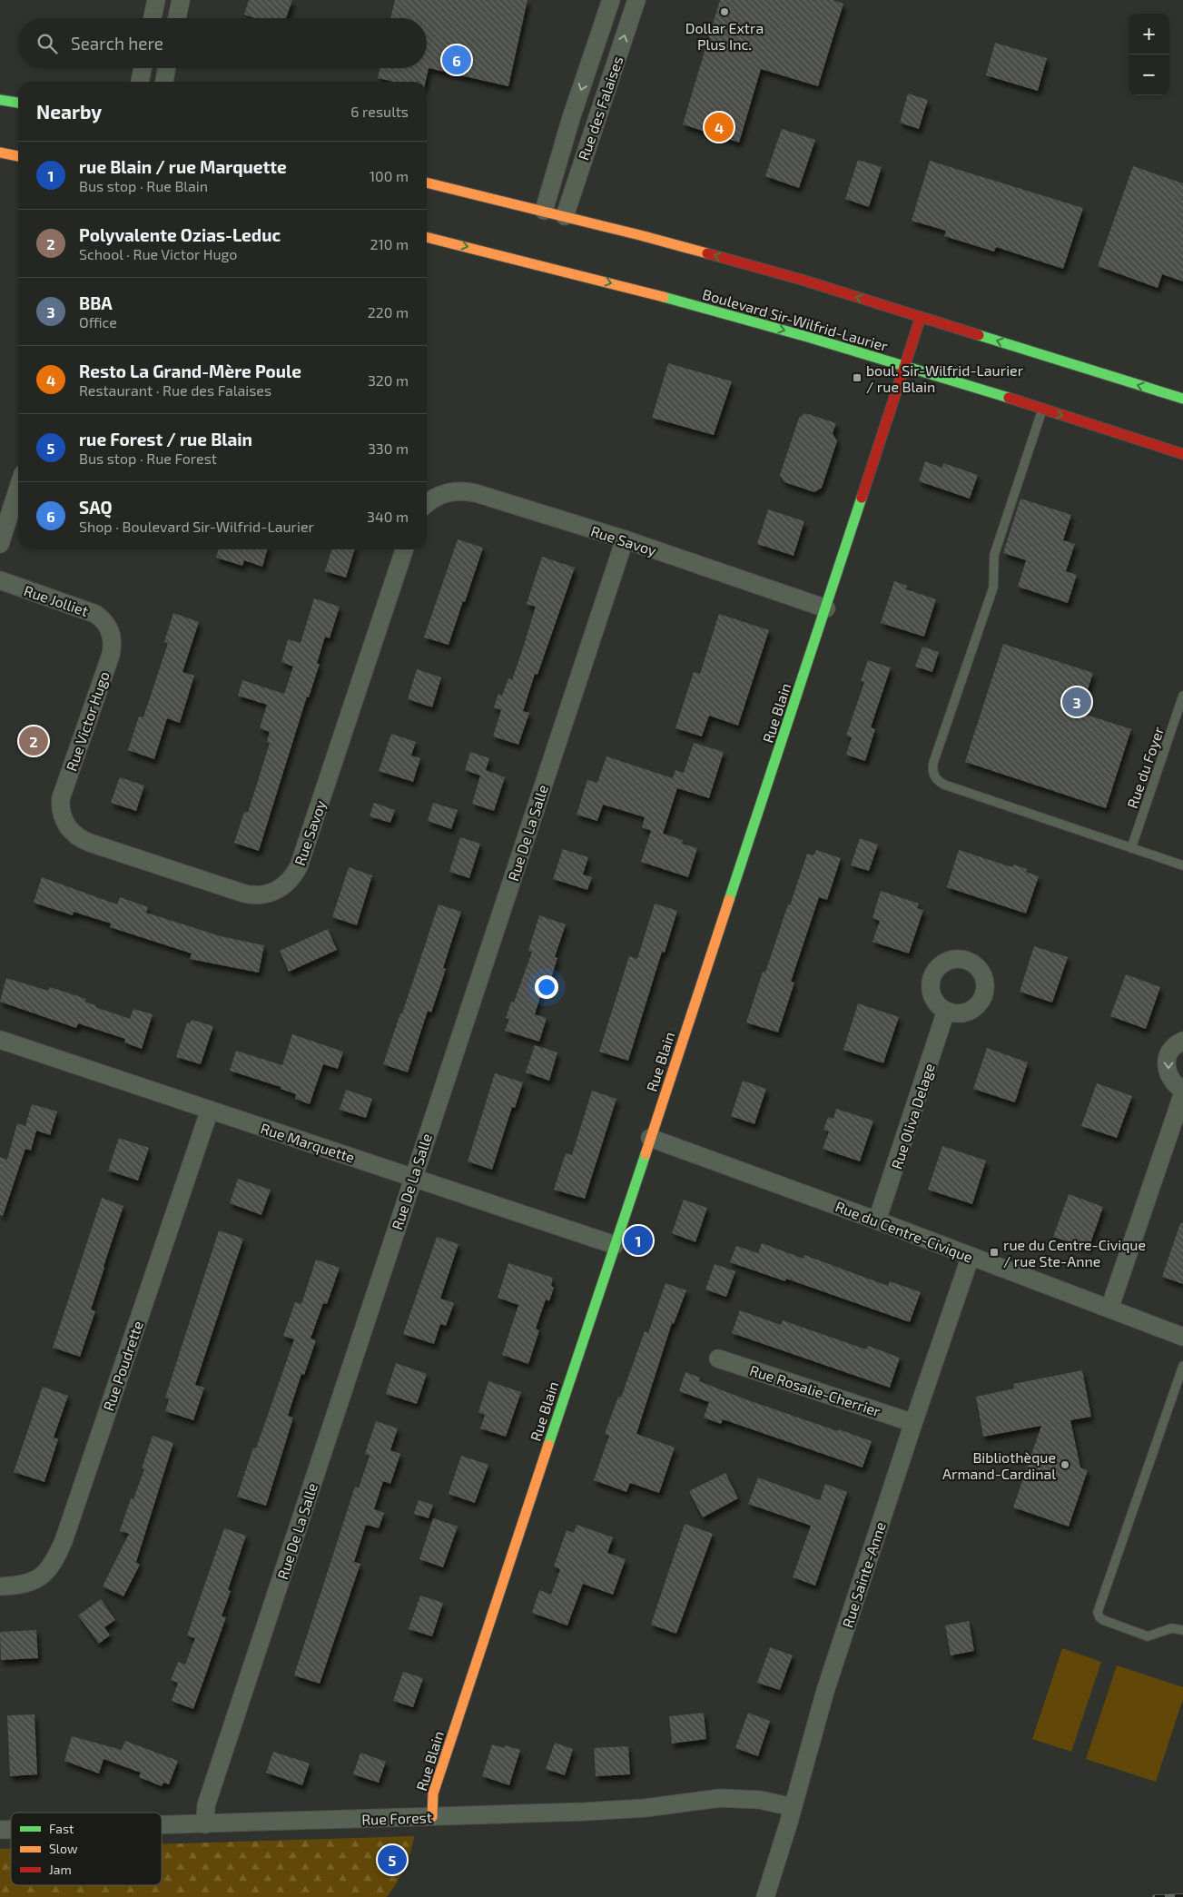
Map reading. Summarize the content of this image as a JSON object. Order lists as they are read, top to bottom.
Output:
{
  "streets": {
    "main road": ["Boulevard Sir-Wilfrid-Laurier", "Rue Blain"],
    "street": [
      "Rue des Falaises",
      "Rue Savoy",
      "Rue Jolliet",
      "Rue Victor Hugo",
      "Rue De La Salle",
      "Rue Oliva Delage",
      "Rue Marquette",
      "Rue du Centre-Civique",
      "Rue Poudrette",
      "Rue Rosalie-Cherrier",
      "Rue Sainte-Anne",
      "Rue Forest"
    ],
    "lane": ["Rue du Foyer"]
  },
  "crossings": [
    ["Boulevard Sir-Wilfrid-Laurier", "Rue Blain"],
    ["Rue Savoy", "Rue Blain"],
    ["Rue Savoy", "Rue Victor Hugo"],
    ["Rue Savoy", "Rue De La Salle"],
    ["Rue Jolliet", "Rue Victor Hugo"],
    ["Rue Blain", "Rue Marquette"],
    ["Rue Blain", "Rue du Centre-Civique"],
    ["Rue Blain", "Rue Forest"],
    ["Rue De La Salle", "Rue Marquette"],
    ["Rue De La Salle", "Rue Forest"],
    ["Rue Oliva Delage", "Rue du Centre-Civique"],
    ["Rue Marquette", "Rue Poudrette"],
    ["Rue du Centre-Civique", "Rue Sainte-Anne"],
    ["Rue Rosalie-Cherrier", "Rue Sainte-Anne"],
    ["Rue Sainte-Anne", "Rue Forest"]
  ],
  "places": {
    "other": ["Dollar Extra Plus Inc.", "Bibliothèque Armand-Cardinal"],
    "transit": ["boul. Sir-Wilfrid-Laurier / rue Blain", "rue du Centre-Civique / rue Ste-Anne"]
  },
  "legend": ["Fast", "Slow", "Jam"],
  "page": {
    "map_buttons": ["+", "−"],
    "search": "Search here",
    "pins": [
      "6",
      "4",
      "3",
      "2",
      "1",
      "5"
    ],
    "heading": ["Nearby", "6 results"],
    "list": [
      {
        "mark": "1",
        "name": "rue Blain / rue Marquette",
        "note": "Bus stop · Rue Blain",
        "value": "100 m"
      },
      {
        "mark": "2",
        "name": "Polyvalente Ozias-Leduc",
        "note": "School · Rue Victor Hugo",
        "value": "210 m"
      },
      {
        "mark": "3",
        "name": "BBA",
        "note": "Office",
        "value": "220 m"
      },
      {
        "mark": "4",
        "name": "Resto La Grand-Mère Poule",
        "note": "Restaurant · Rue des Falaises",
        "value": "320 m"
      },
      {
        "mark": "5",
        "name": "rue Forest / rue Blain",
        "note": "Bus stop · Rue Forest",
        "value": "330 m"
      },
      {
        "mark": "6",
        "name": "SAQ",
        "note": "Shop · Boulevard Sir-Wilfrid-Laurier",
        "value": "340 m"
      }
    ]
  }
}
